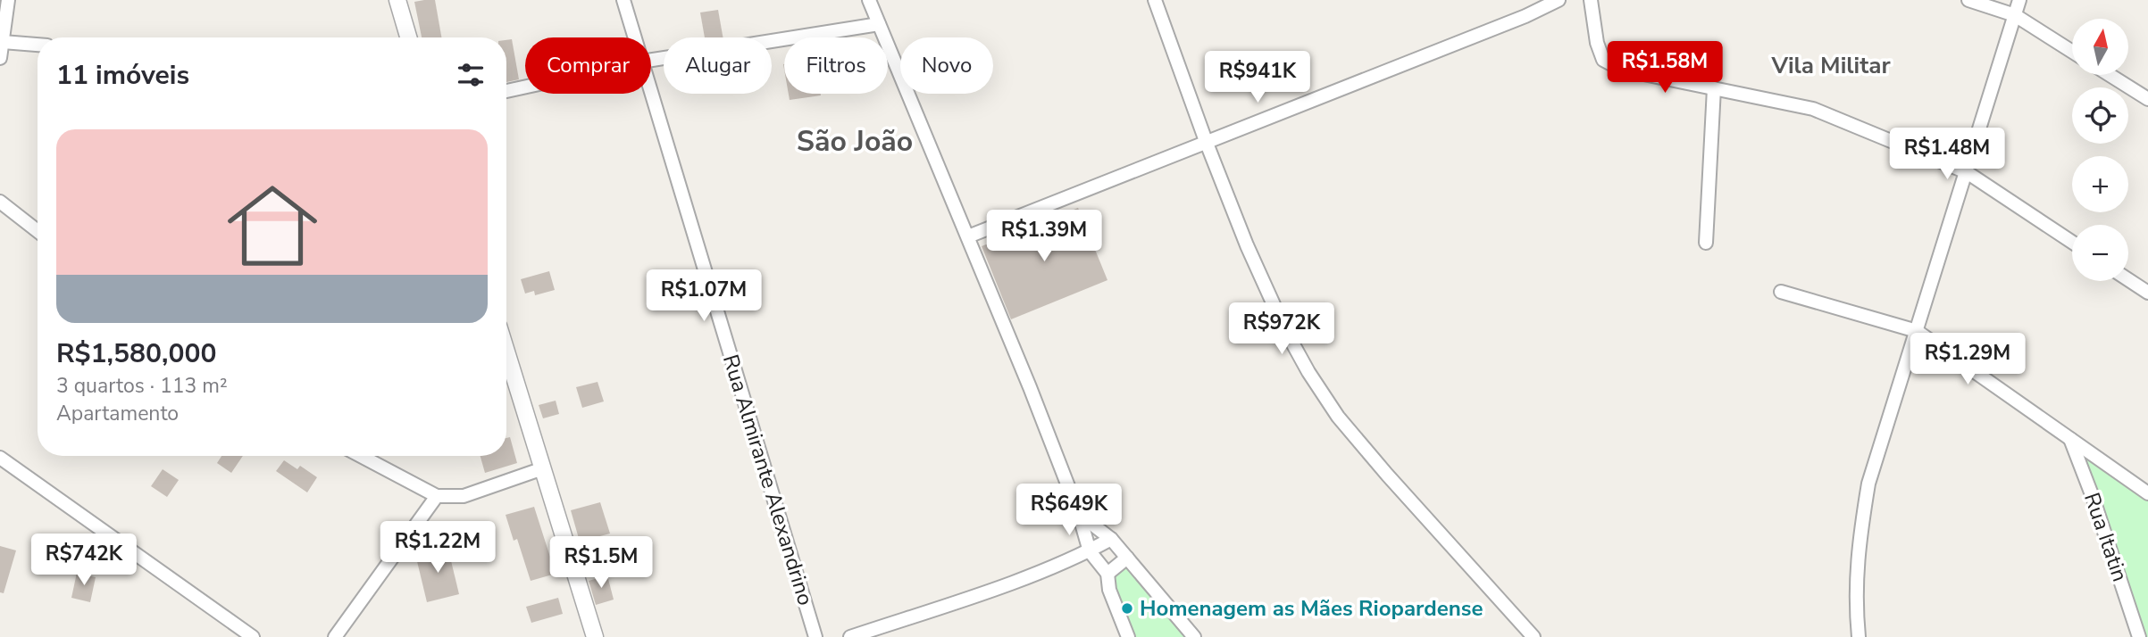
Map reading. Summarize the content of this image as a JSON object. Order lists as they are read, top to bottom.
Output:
{
  "streets": {
    "street": ["Rua Almirante Alexandrino", "Rua Itatin"]
  },
  "districts": ["Vila Militar", "São João"],
  "places": ["Homenagem as Mães Riopardense"],
  "north": "top",
  "page": {
    "map_buttons": ["+", "−"],
    "chip": [
      "Comprar",
      "Alugar",
      "Filtros",
      "Novo"
    ],
    "heading": "11 imóveis",
    "price": [
      "R$1.58M",
      "R$941K",
      "R$1.48M",
      "R$1.39M",
      "R$1.07M",
      "R$972K",
      "R$1.29M",
      "R$649K",
      "R$1.22M",
      "R$742K",
      "R$1.5M"
    ],
    "list": [
      {
        "name": "R$1,580,000",
        "note": "3 quartos · 113 m² · Apartamento"
      }
    ]
  }
}
